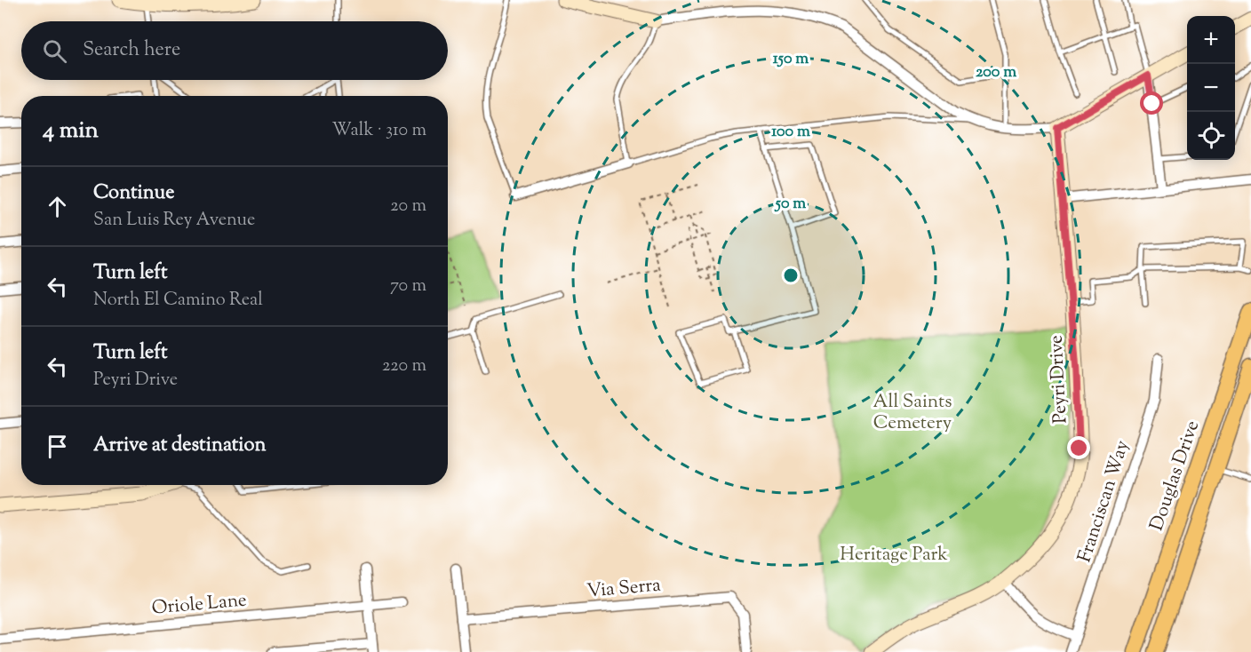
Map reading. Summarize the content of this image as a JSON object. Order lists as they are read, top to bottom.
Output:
{
  "streets": {
    "main road": ["Douglas Drive"],
    "street": [
      "Peyri Drive",
      "Franciscan Way",
      "Via Serra",
      "Oriole Lane"
    ]
  },
  "parks": ["All Saints Cemetery", "Heritage Park"],
  "page": {
    "map_buttons": ["+", "−"],
    "search": "Search here",
    "heading": ["4 min", "Walk · 310 m"],
    "list": [
      ["Continue", "San Luis Rey Avenue", "20 m"],
      ["Turn left", "North El Camino Real", "70 m"],
      ["Turn left", "Peyri Drive", "220 m"],
      "Arrive at destination"
    ]
  },
  "rings": [
    "150 m",
    "200 m",
    "100 m",
    "50 m"
  ]
}
